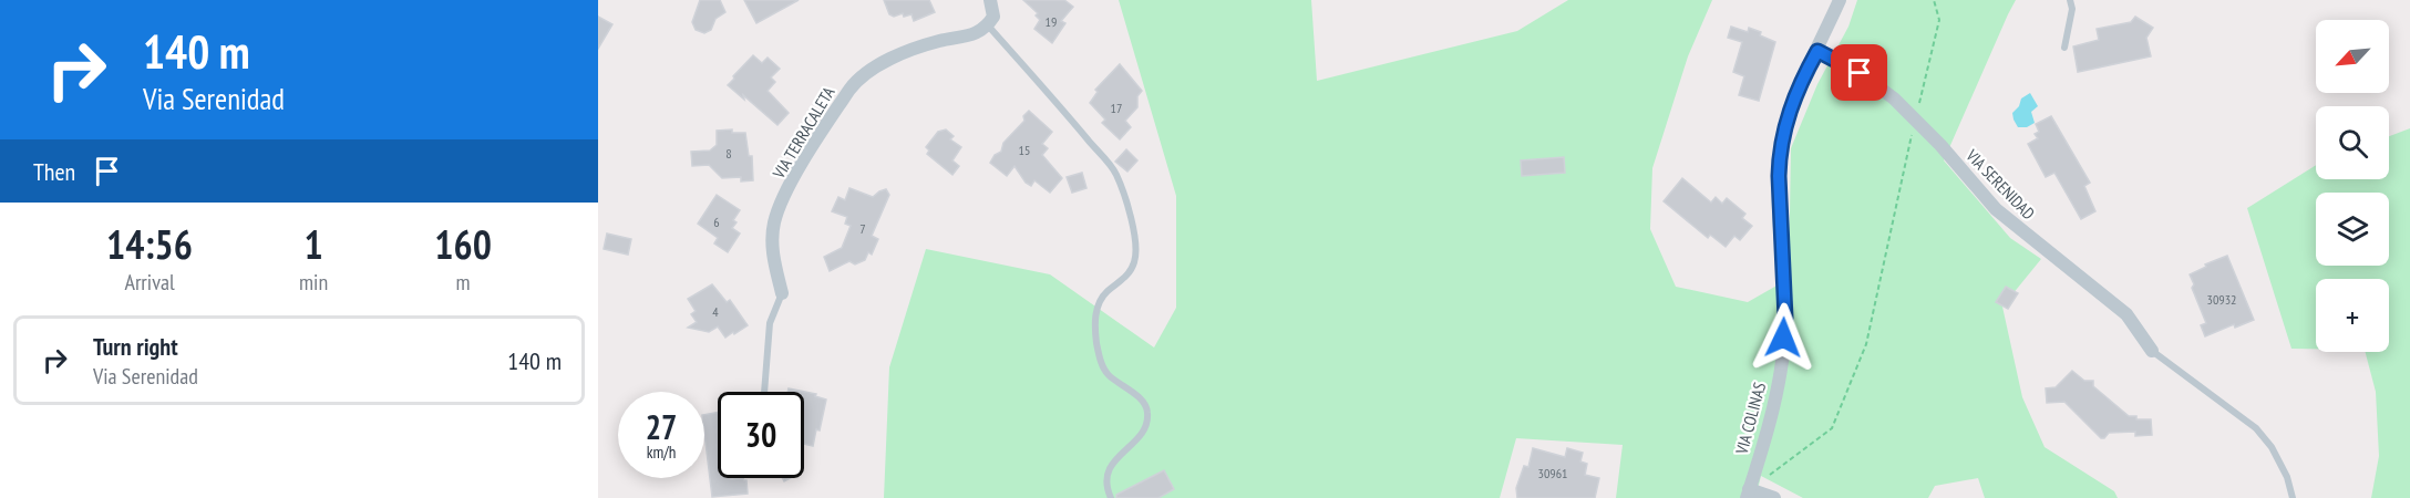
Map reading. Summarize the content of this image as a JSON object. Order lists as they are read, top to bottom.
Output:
{
  "streets": {
    "street": ["VIA TERRACALETA", "VIA SERENIDAD", "VIA COLINAS"]
  },
  "crossings": [
    ["VIA SERENIDAD", "VIA COLINAS"]
  ],
  "house_numbers": [
    "19",
    "17",
    "15",
    "8",
    "6",
    "7",
    "30932",
    "4",
    "30961"
  ],
  "north": "bottom left",
  "page": {
    "turn": ["140 m", "Via Serenidad"],
    "map_buttons": "+",
    "then": "Then",
    "eta": [
      "14:56",
      "Arrival",
      "1",
      "min",
      "160",
      "m"
    ],
    "list": [
      {
        "name": "Turn right",
        "note": "Via Serenidad",
        "value": "140 m"
      }
    ],
    "speed": "27 km/h",
    "limit": "30"
  }
}
